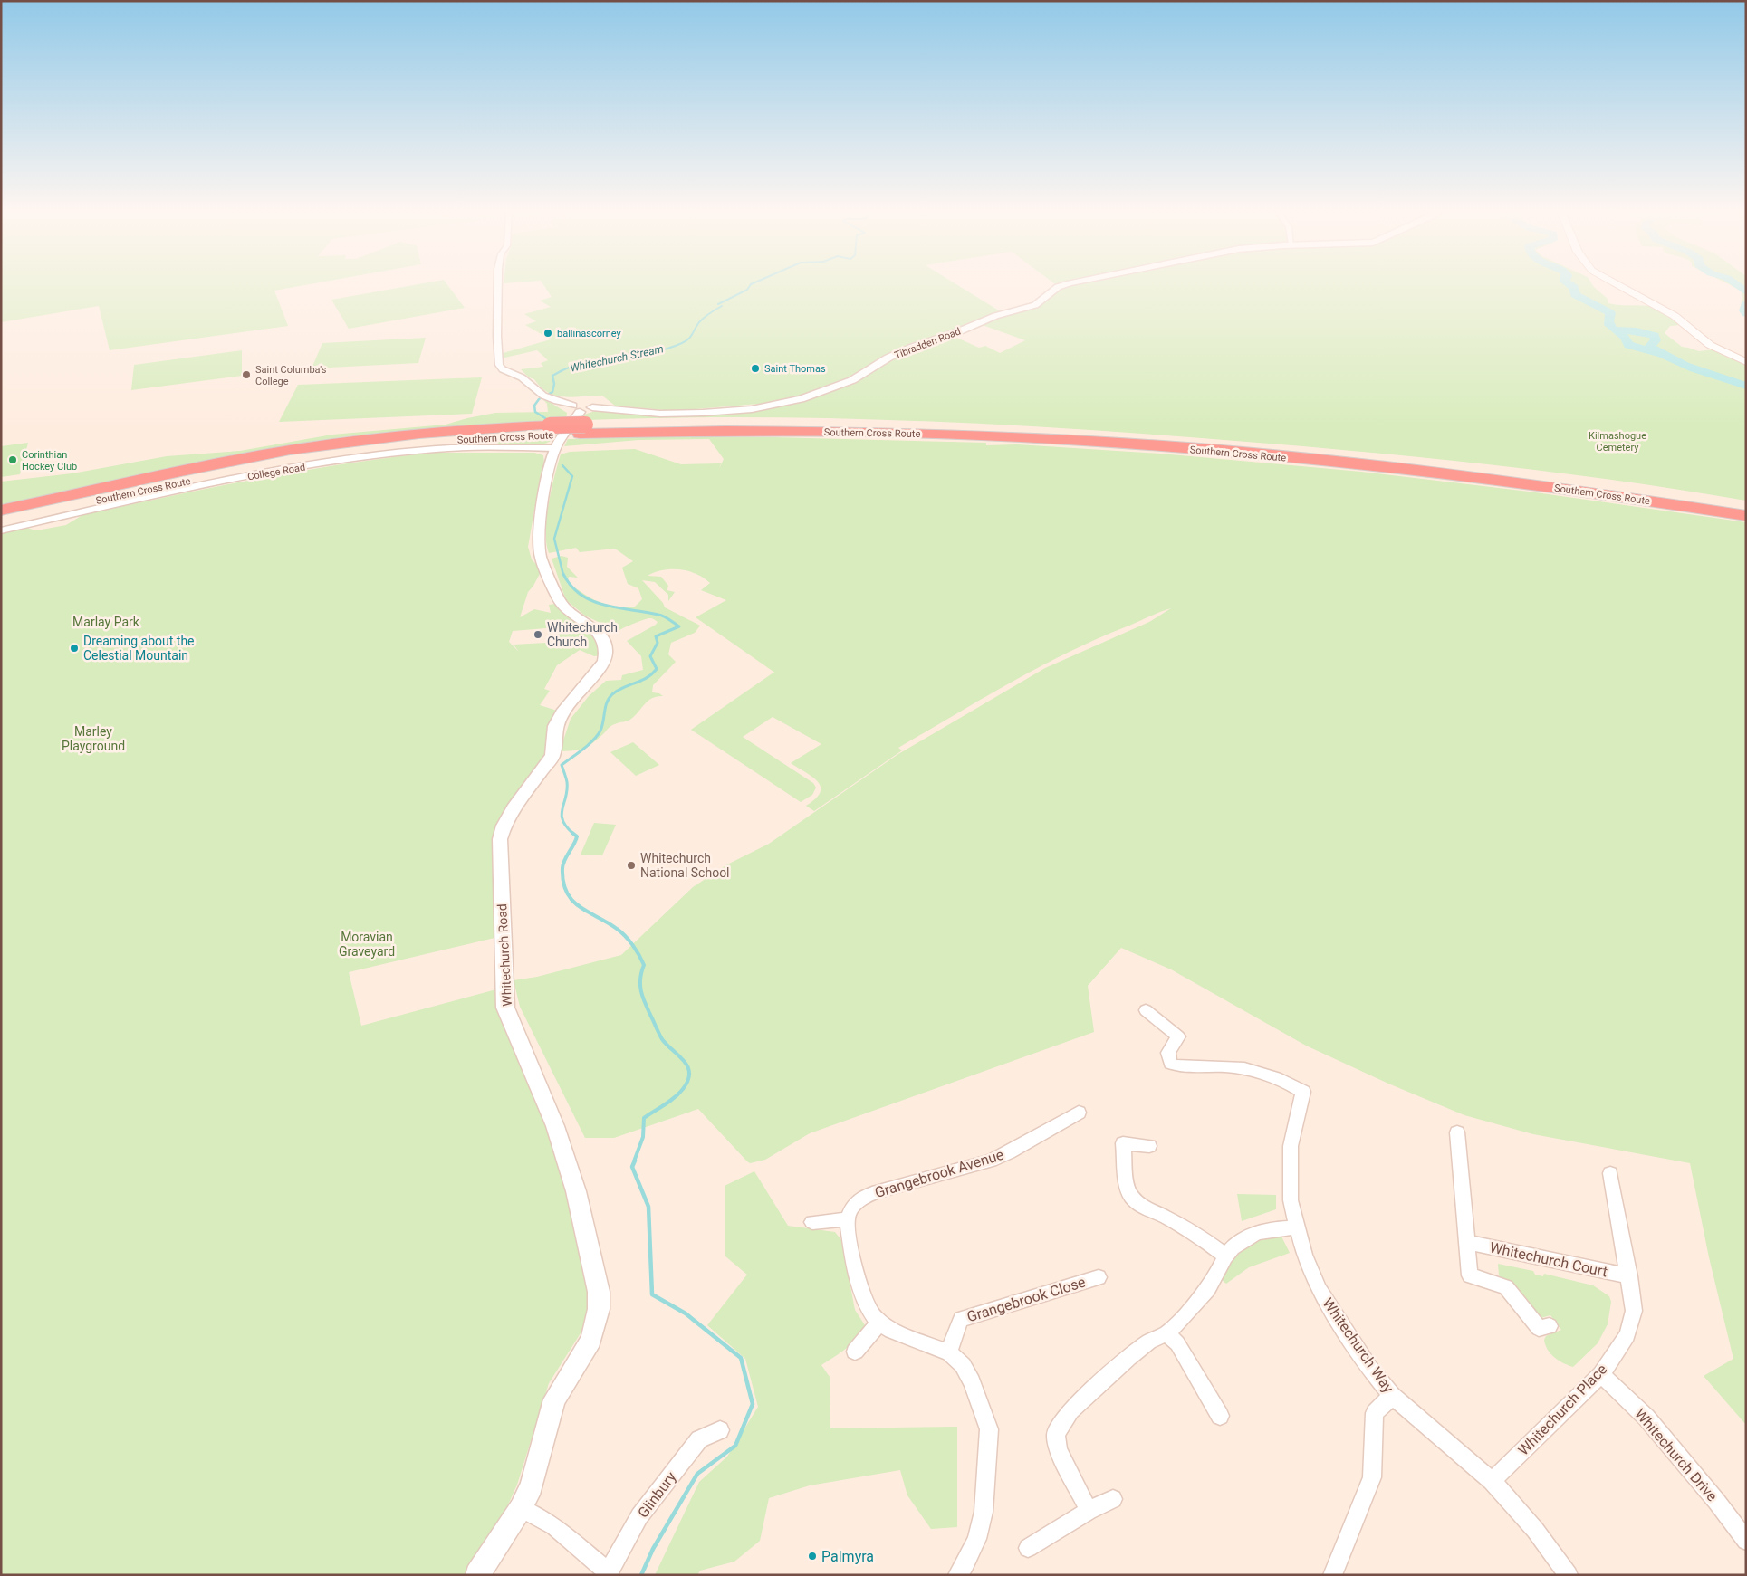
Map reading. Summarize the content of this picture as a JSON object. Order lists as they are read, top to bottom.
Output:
{
  "streets": {
    "highway": ["Southern Cross Route"],
    "street": [
      "Tibradden Road",
      "College Road",
      "Whitechurch Road",
      "Grangebrook Avenue",
      "Whitechurch Court",
      "Grangebrook Close",
      "Whitechurch Way",
      "Whitechurch Place",
      "Whitechurch Drive",
      "Glinbury"
    ]
  },
  "crossings": [
    ["Tibradden Road", "Southern Cross Route"],
    ["Tibradden Road", "Whitechurch Road"],
    ["Southern Cross Route", "Whitechurch Road"],
    ["College Road", "Whitechurch Road"],
    ["Whitechurch Road", "Glinbury"],
    ["Whitechurch Court", "Whitechurch Place"],
    ["Whitechurch Way", "Whitechurch Place"],
    ["Whitechurch Place", "Whitechurch Drive"]
  ],
  "water": ["Whitechurch Stream"],
  "parks": [
    "Kilmashogue Cemetery",
    "Marlay Park",
    "Marley Playground",
    "Moravian Graveyard"
  ],
  "places": [
    "ballinascorney",
    "Saint Thomas",
    "Saint Columba's College",
    "Corinthian Hockey Club",
    "Whitechurch Church",
    "Dreaming about the Celestial Mountain",
    "Whitechurch National School",
    "Palmyra"
  ]
}
